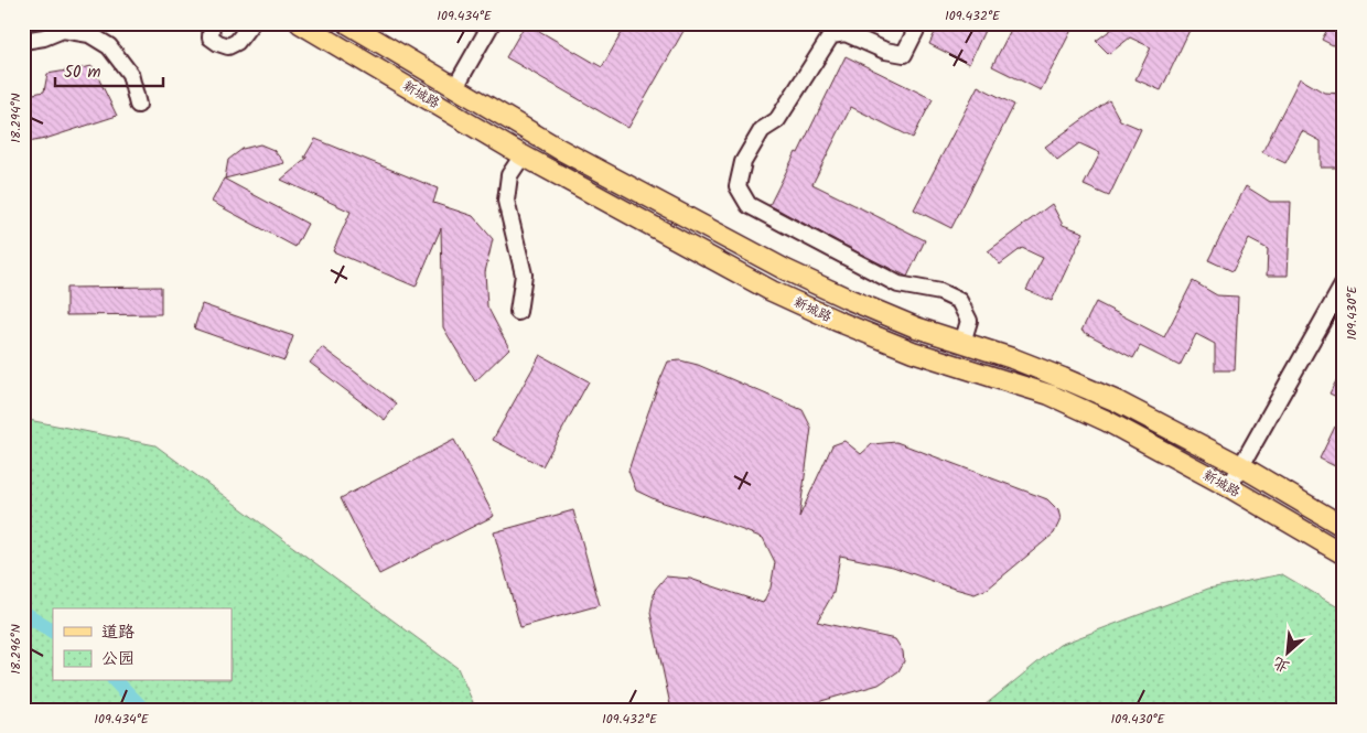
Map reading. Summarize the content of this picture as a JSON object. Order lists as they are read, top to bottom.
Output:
{
  "streets": {
    "main road": ["新城路"]
  },
  "legend": ["道路", "公园"],
  "scale_bar": "50 m",
  "north": "bottom left",
  "coordinates": [
    "109.434°E",
    "109.432°E",
    "18.294°N",
    "109.430°E",
    "18.296°N"
  ]
}
